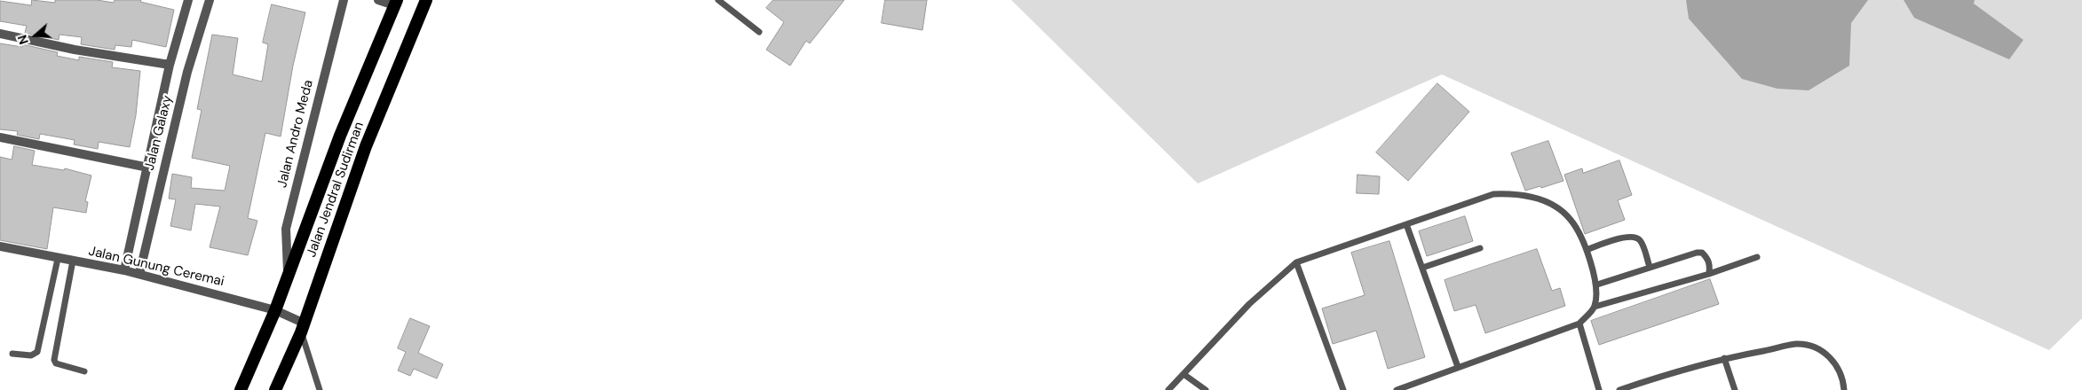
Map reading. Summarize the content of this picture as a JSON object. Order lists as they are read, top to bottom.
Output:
{
  "streets": {
    "highway": ["Jalan Jendral Sudirman"],
    "street": ["Jalan Galaxy", "Jalan Andro Meda", "Jalan Gunung Ceremai"]
  },
  "crossings": [
    ["Jalan Galaxy", "Jalan Gunung Ceremai"],
    ["Jalan Jendral Sudirman", "Jalan Gunung Ceremai"]
  ],
  "north": "left"
}
